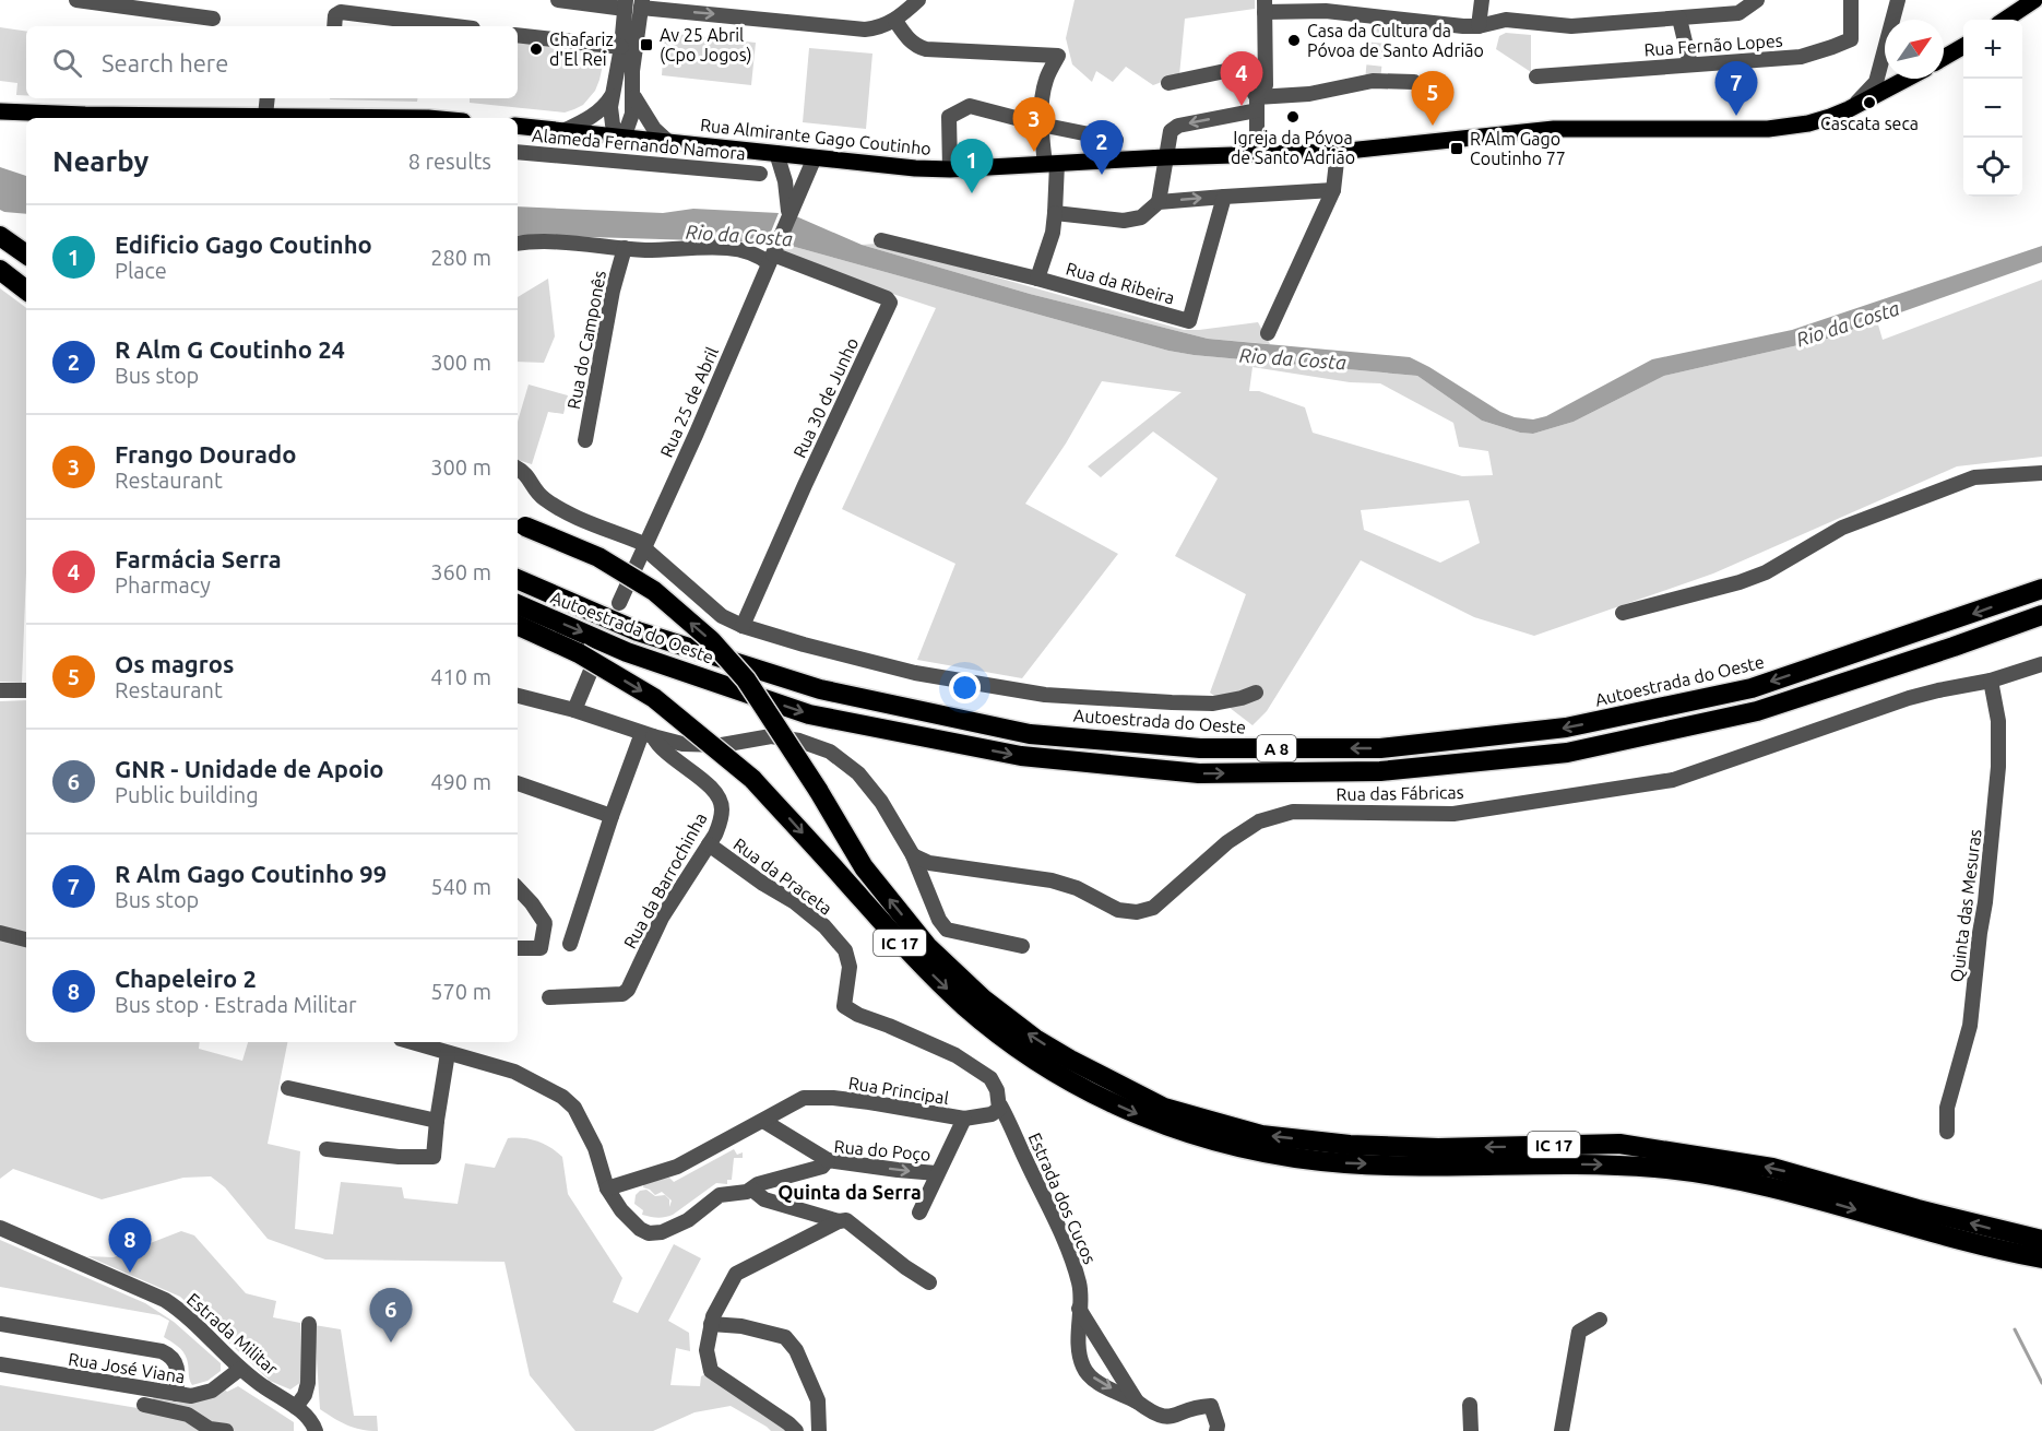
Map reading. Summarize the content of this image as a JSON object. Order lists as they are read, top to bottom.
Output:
{
  "streets": {
    "highway": ["Autoestrada do Oeste", "A 8", "IC 17"],
    "main road": ["Rua Almirante Gago Coutinho"],
    "street": [
      "Rua Fernão Lopes",
      "Alameda Fernando Namora",
      "Rua da Ribeira",
      "Rua do Camponês",
      "Rua 30 de Junho",
      "Rua 25 de Abril",
      "Rua das Fábricas",
      "Rua da Praceta",
      "Rua da Barrochinha",
      "Quinta das Mesuras",
      "Rua Principal",
      "Rua do Poço",
      "Estrada dos Cucos",
      "Estrada Militar",
      "Rua José Viana"
    ]
  },
  "crossings": [
    ["Rua Almirante Gago Coutinho", "Rua da Ribeira"],
    ["Rua Almirante Gago Coutinho", "Rua 25 de Abril"],
    ["Rua 30 de Junho", "Rua 25 de Abril"],
    ["Rua das Fábricas", "Quinta das Mesuras"],
    ["Rua da Praceta", "Rua da Barrochinha"],
    ["Rua da Praceta", "Rua Principal"],
    ["Rua da Praceta", "Estrada dos Cucos"],
    ["Rua Principal", "Rua do Poço"],
    ["Rua Principal", "Estrada dos Cucos"],
    ["Estrada Militar", "Rua José Viana"]
  ],
  "districts": ["Quinta da Serra"],
  "water": ["Rio da Costa"],
  "places": {
    "other": [
      "Casa da Cultura da Póvoa de Santo Adrião",
      "Chafariz d'El Rei",
      "Cascata seca",
      "Igreja da Póvoa de Santo Adrião"
    ],
    "transit": ["Av 25 Abril (Cpo Jogos)", "R Alm Gago Coutinho 77"]
  },
  "north": "top right",
  "page": {
    "map_buttons": ["+", "−"],
    "search": "Search here",
    "pins": [
      "4",
      "7",
      "5",
      "3",
      "2",
      "1",
      "8",
      "6"
    ],
    "heading": ["Nearby", "8 results"],
    "list": [
      {
        "mark": "1",
        "name": "Edificio Gago Coutinho",
        "note": "Place",
        "value": "280 m"
      },
      {
        "mark": "2",
        "name": "R Alm G Coutinho 24",
        "note": "Bus stop",
        "value": "300 m"
      },
      {
        "mark": "3",
        "name": "Frango Dourado",
        "note": "Restaurant",
        "value": "300 m"
      },
      {
        "mark": "4",
        "name": "Farmácia Serra",
        "note": "Pharmacy",
        "value": "360 m"
      },
      {
        "mark": "5",
        "name": "Os magros",
        "note": "Restaurant",
        "value": "410 m"
      },
      {
        "mark": "6",
        "name": "GNR - Unidade de Apoio",
        "note": "Public building",
        "value": "490 m"
      },
      {
        "mark": "7",
        "name": "R Alm Gago Coutinho 99",
        "note": "Bus stop",
        "value": "540 m"
      },
      {
        "mark": "8",
        "name": "Chapeleiro 2",
        "note": "Bus stop · Estrada Militar",
        "value": "570 m"
      }
    ]
  }
}
